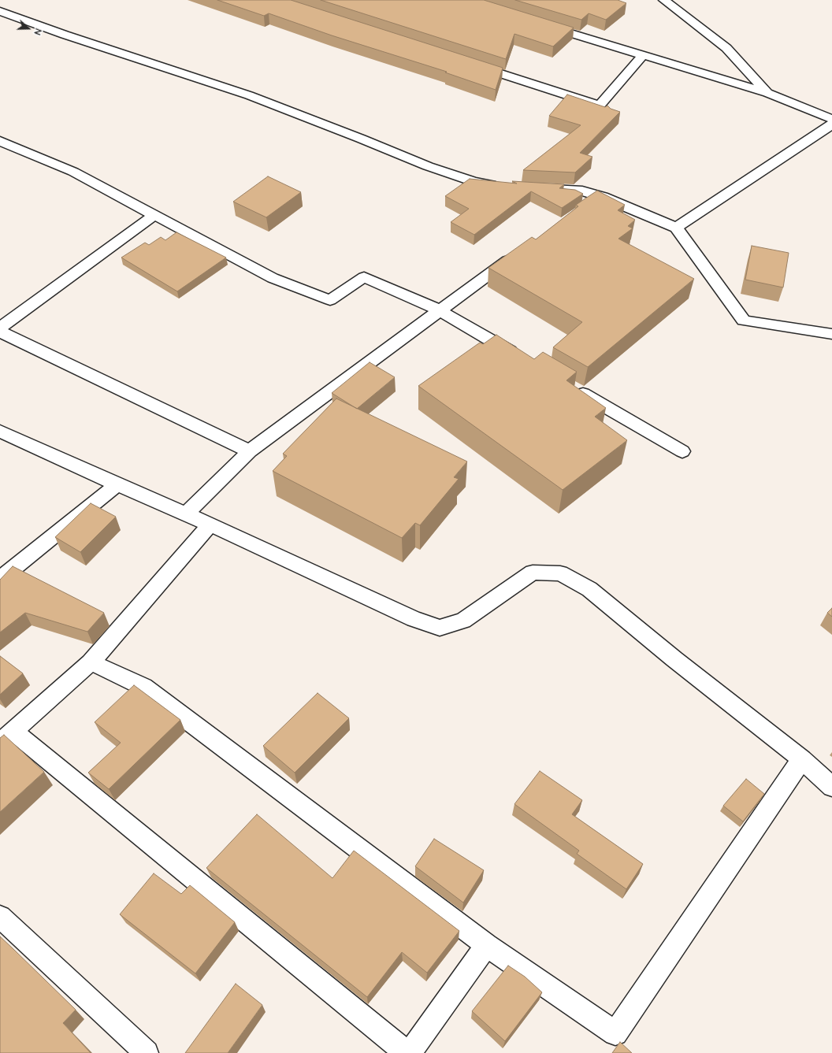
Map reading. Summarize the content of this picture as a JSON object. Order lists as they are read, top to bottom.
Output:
{
  "north": "right"
}
